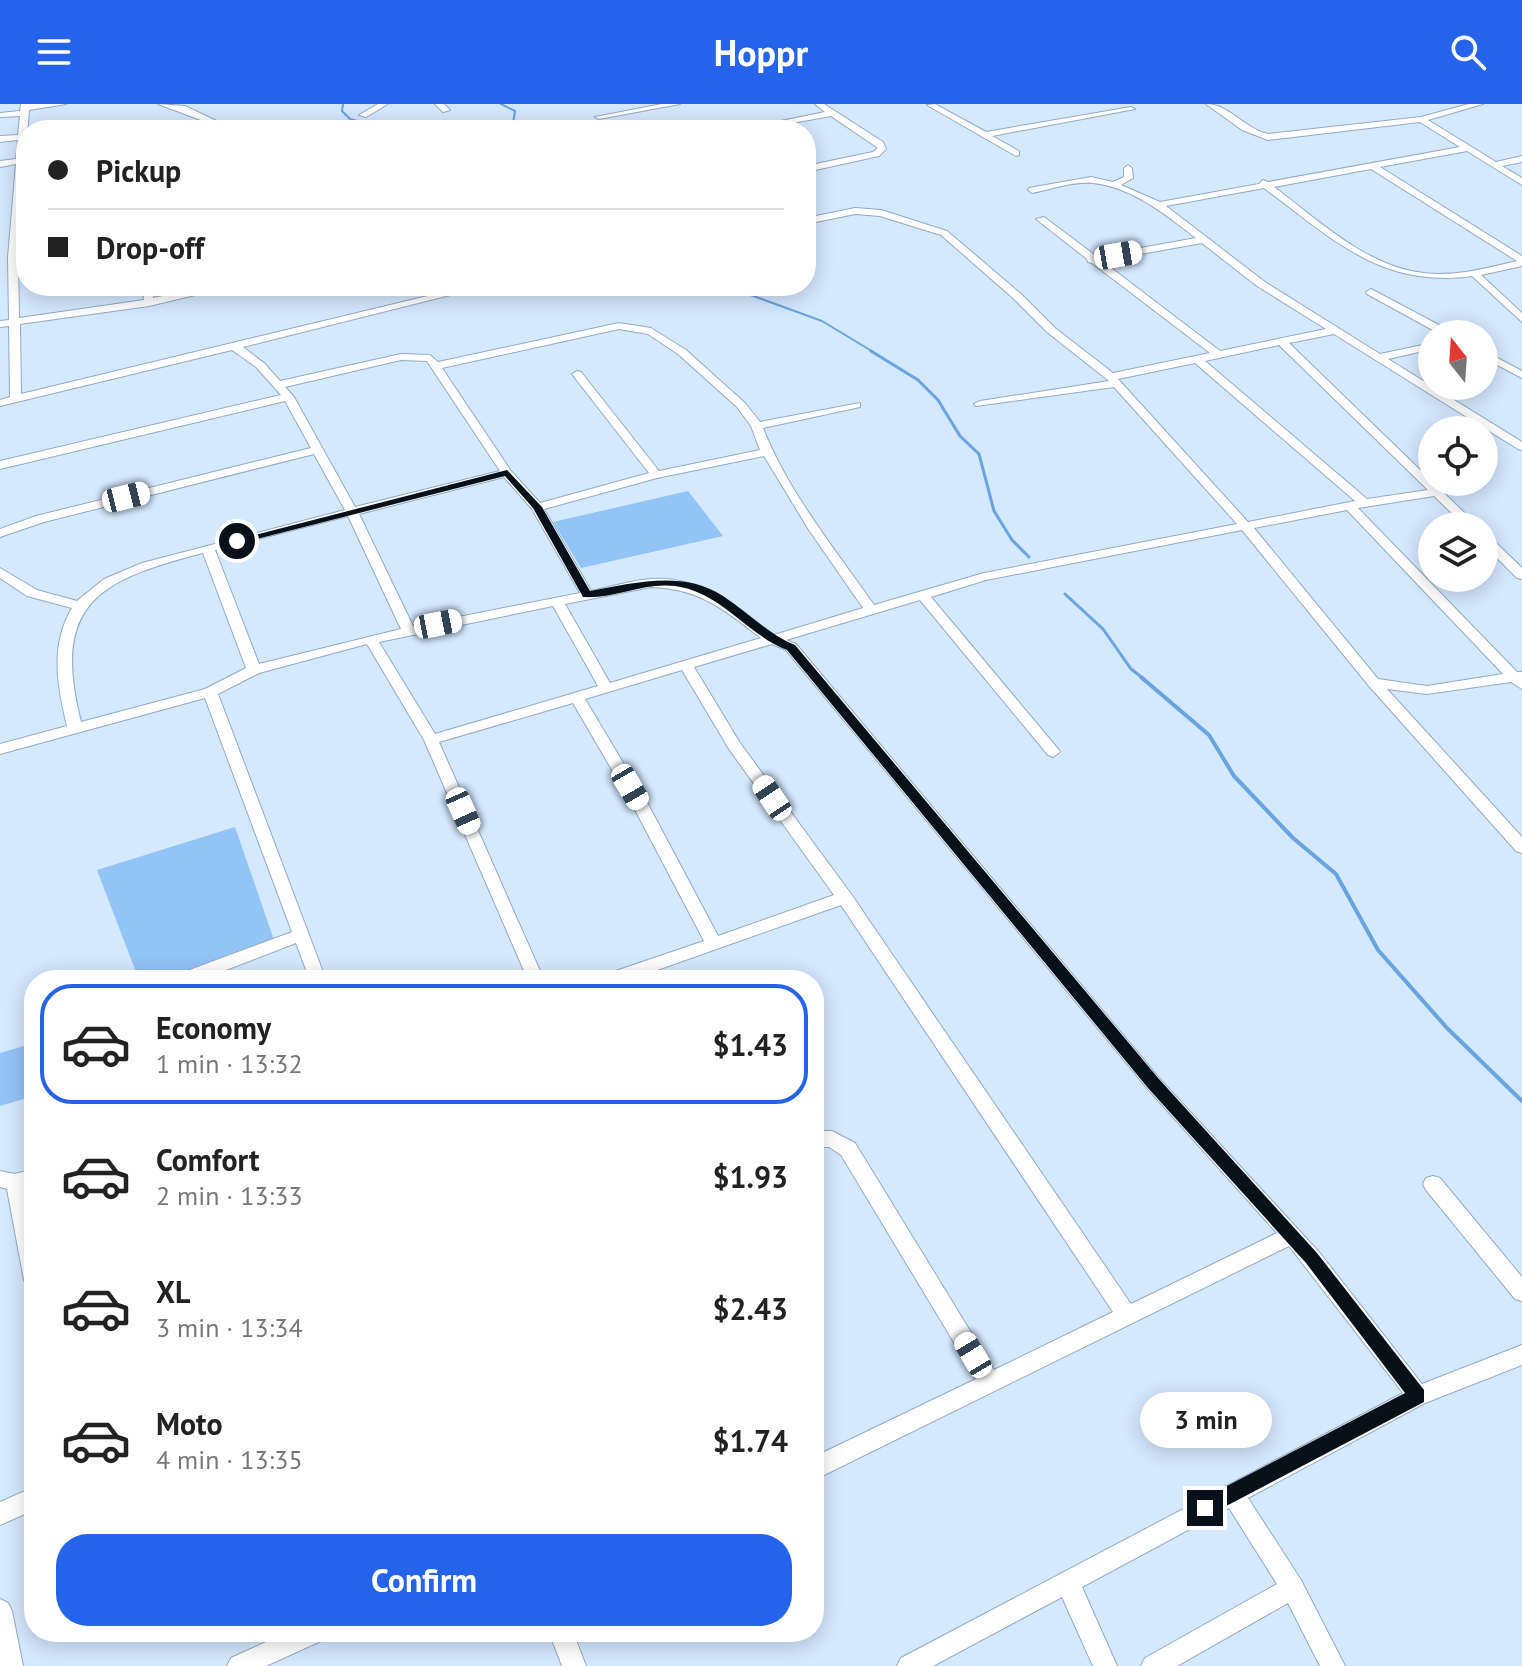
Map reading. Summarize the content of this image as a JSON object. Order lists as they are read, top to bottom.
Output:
{
  "north": "top",
  "page": {
    "header": "Hoppr",
    "banner": ["Pickup", "Drop-off"],
    "list": [
      {
        "name": "Economy",
        "note": "1 min · 13:32",
        "value": "$1.43"
      },
      {
        "name": "Comfort",
        "note": "2 min · 13:33",
        "value": "$1.93"
      },
      {
        "name": "XL",
        "note": "3 min · 13:34",
        "value": "$2.43"
      },
      {
        "name": "Moto",
        "note": "4 min · 13:35",
        "value": "$1.74"
      }
    ],
    "bubble": "3 min",
    "buttons": "Confirm"
  }
}
